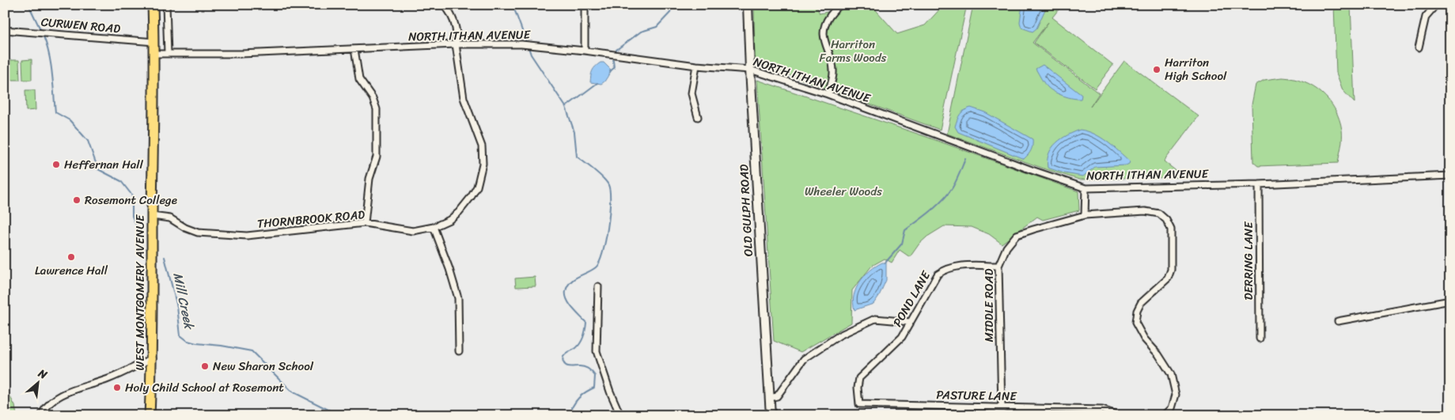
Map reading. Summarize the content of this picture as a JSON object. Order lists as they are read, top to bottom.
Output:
{
  "streets": {
    "main road": ["WEST MONTGOMERY AVENUE"],
    "street": [
      "CURWEN ROAD",
      "NORTH ITHAN AVENUE",
      "OLD GULPH ROAD",
      "THORNBROOK ROAD",
      "DERRING LANE",
      "POND LANE",
      "MIDDLE ROAD",
      "PASTURE LANE"
    ]
  },
  "crossings": [
    ["CURWEN ROAD", "WEST MONTGOMERY AVENUE"],
    ["NORTH ITHAN AVENUE", "OLD GULPH ROAD"],
    ["NORTH ITHAN AVENUE", "THORNBROOK ROAD"],
    ["NORTH ITHAN AVENUE", "DERRING LANE"],
    ["NORTH ITHAN AVENUE", "WEST MONTGOMERY AVENUE"],
    ["THORNBROOK ROAD", "WEST MONTGOMERY AVENUE"],
    ["POND LANE", "MIDDLE ROAD"],
    ["POND LANE", "PASTURE LANE"],
    ["MIDDLE ROAD", "PASTURE LANE"]
  ],
  "water": ["Mill Creek"],
  "parks": ["Harriton Farms Woods", "Wheeler Woods"],
  "places": [
    "Harriton High School",
    "Heffernan Hall",
    "Rosemont College",
    "Lawrence Hall",
    "New Sharon School",
    "Holy Child School at Rosemont"
  ],
  "north": "top right"
}
